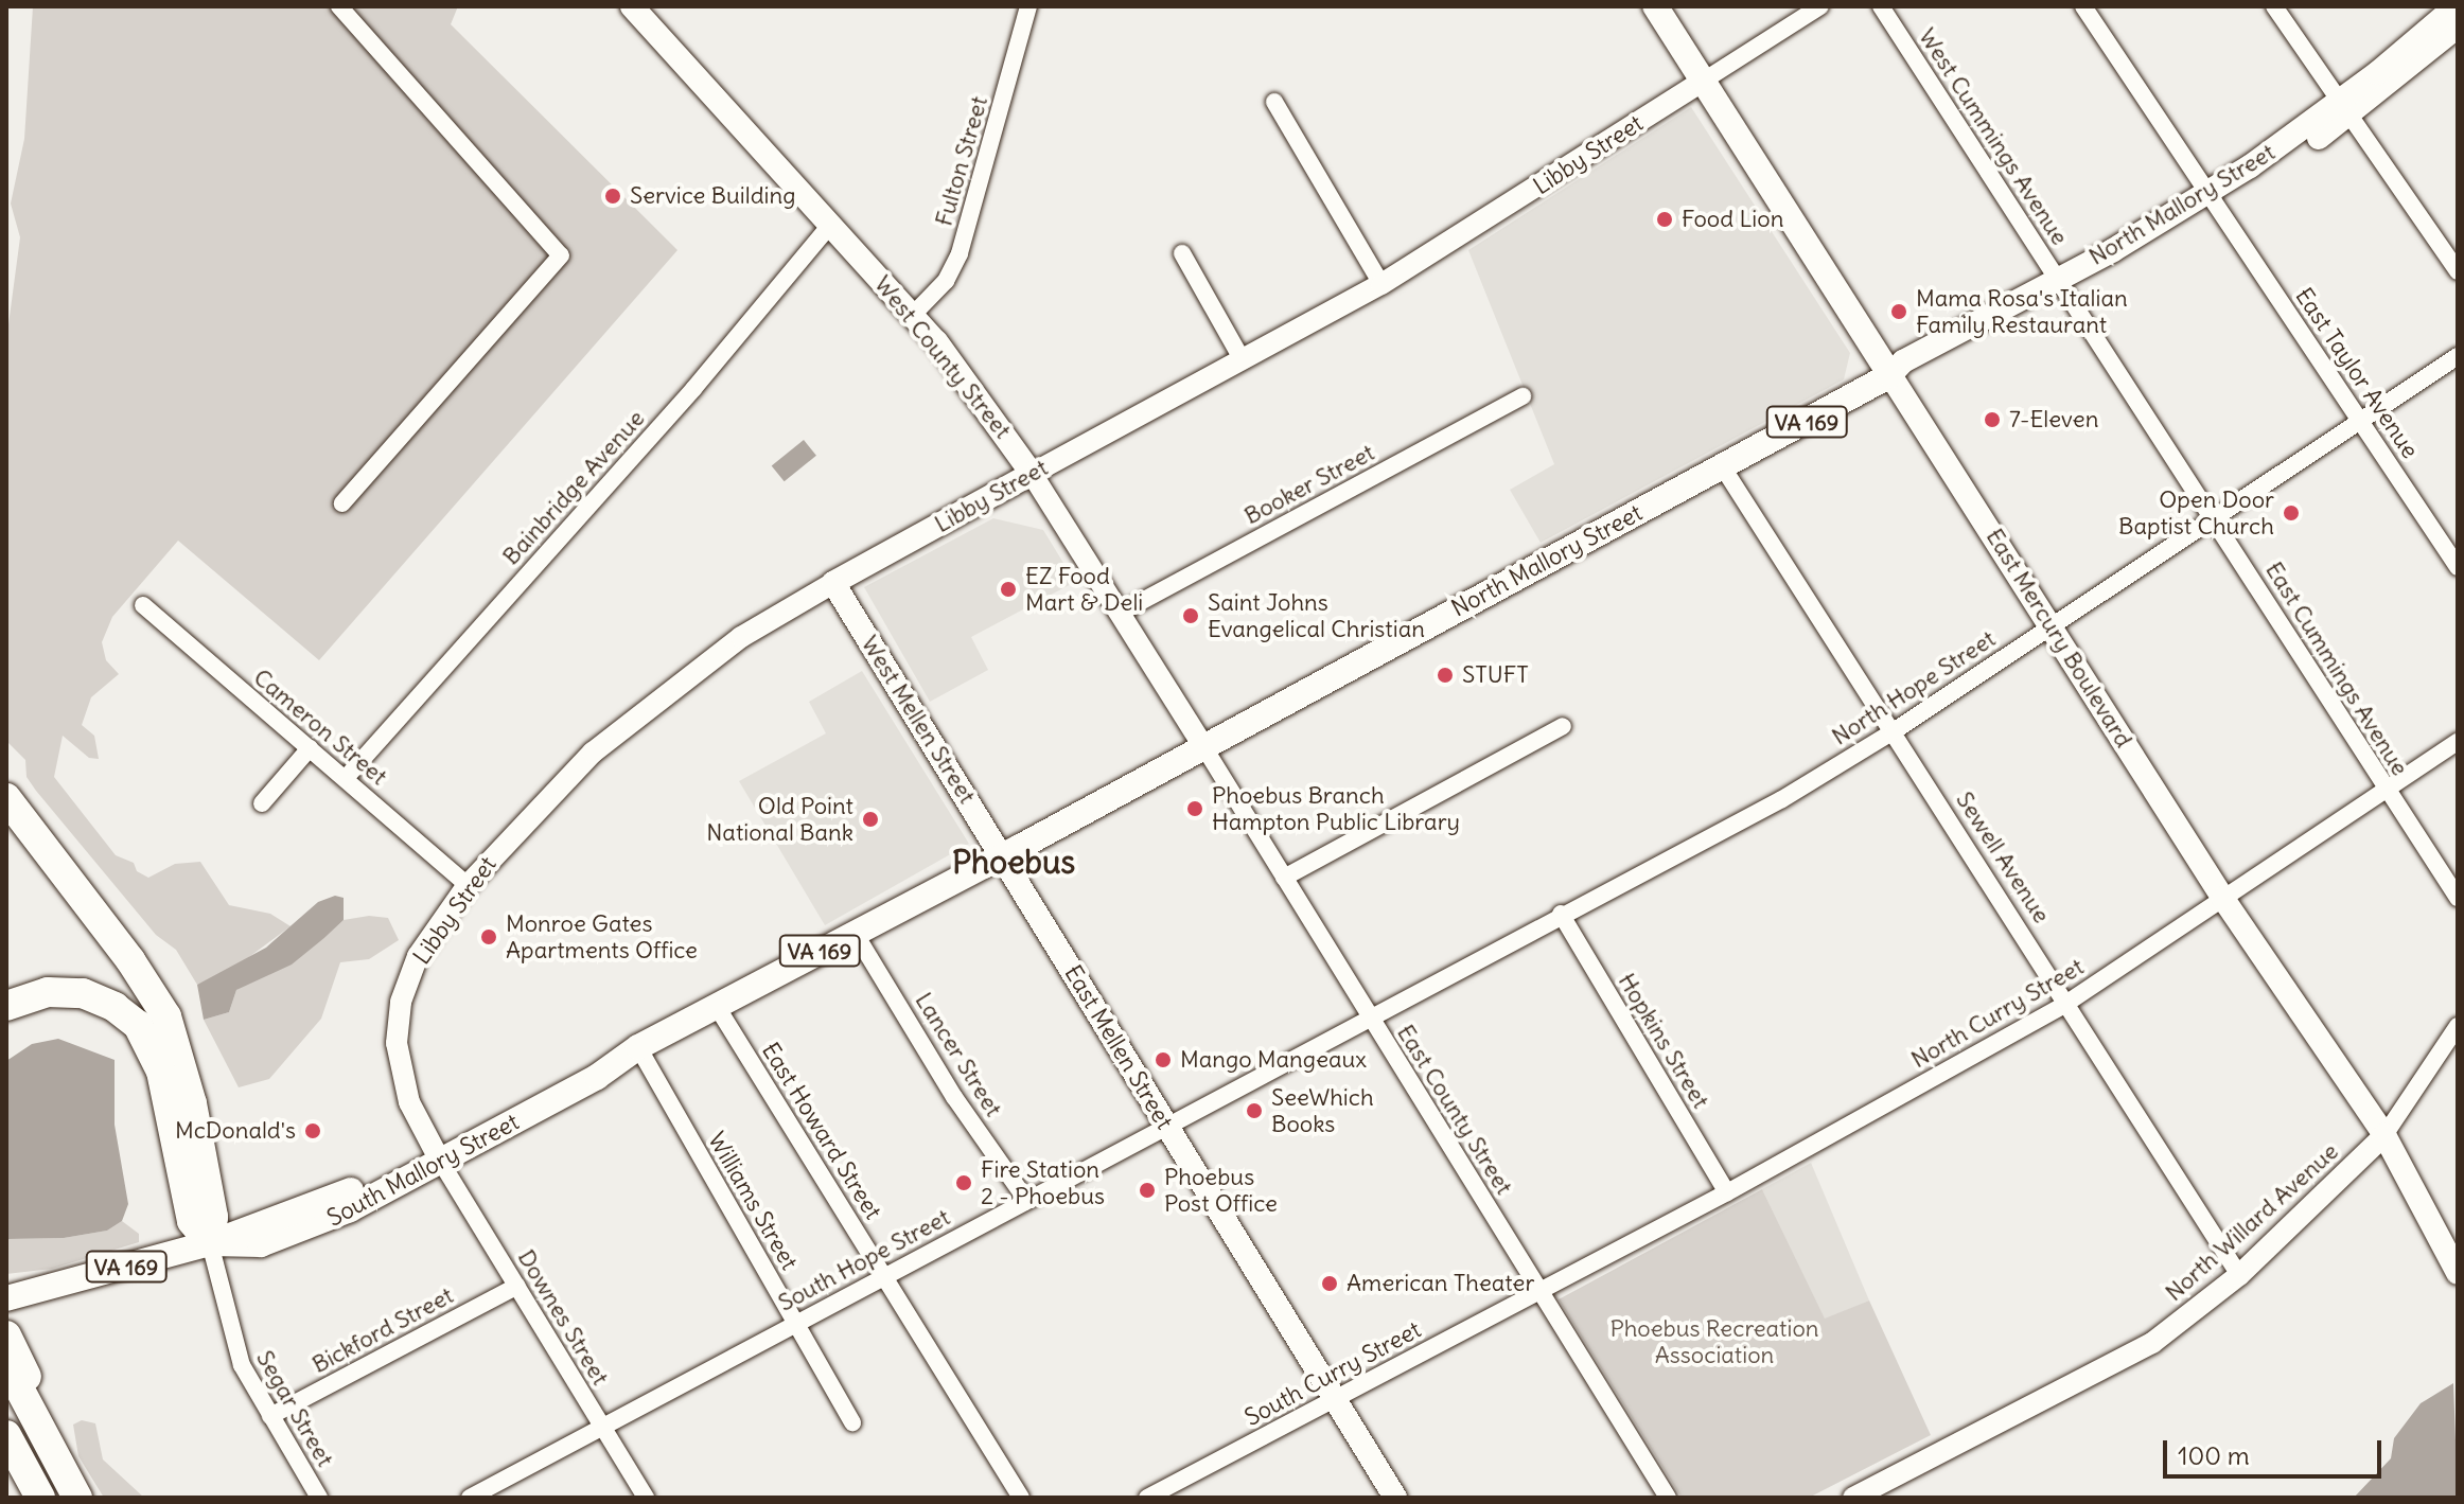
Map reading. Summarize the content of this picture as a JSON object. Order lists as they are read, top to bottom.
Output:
{
  "streets": {
    "main road": [
      "Libby Street",
      "North Mallory Street",
      "West County Street",
      "VA 169",
      "East Mercury Boulevard",
      "West Mellen Street",
      "East Mellen Street",
      "South Mallory Street"
    ],
    "street": [
      "West Cummings Avenue",
      "Fulton Street",
      "East Taylor Avenue",
      "Booker Street",
      "Bainbridge Avenue",
      "East Cummings Avenue",
      "North Hope Street",
      "Cameron Street",
      "Sewell Avenue",
      "North Curry Street",
      "Hopkins Street",
      "Lancer Street",
      "East County Street",
      "East Howard Street",
      "Williams Street",
      "North Willard Avenue",
      "South Hope Street",
      "Downes Street",
      "Bickford Street",
      "South Curry Street",
      "Segar Street"
    ]
  },
  "crossings": [
    ["West Cummings Avenue", "North Mallory Street"],
    ["West Cummings Avenue", "East Cummings Avenue"],
    ["Libby Street", "West County Street"],
    ["Libby Street", "East Mercury Boulevard"],
    ["Libby Street", "West Mellen Street"],
    ["Libby Street", "Cameron Street"],
    ["Libby Street", "South Mallory Street"],
    ["Libby Street", "Downes Street"],
    ["Fulton Street", "West County Street"],
    ["North Mallory Street", "West County Street"],
    ["North Mallory Street", "East Taylor Avenue"],
    ["North Mallory Street", "East Mercury Boulevard"],
    ["North Mallory Street", "East Cummings Avenue"],
    ["North Mallory Street", "Sewell Avenue"],
    ["North Mallory Street", "East County Street"],
    ["North Mallory Street", "South Mallory Street"],
    ["West County Street", "Booker Street"],
    ["West County Street", "Bainbridge Avenue"],
    ["West County Street", "East County Street"],
    ["West County Street", "South Mallory Street"],
    ["East Taylor Avenue", "North Hope Street"],
    ["Bainbridge Avenue", "Cameron Street"],
    ["East Mercury Boulevard", "North Hope Street"],
    ["East Mercury Boulevard", "North Curry Street"],
    ["East Mercury Boulevard", "North Willard Avenue"],
    ["East Cummings Avenue", "North Hope Street"],
    ["East Cummings Avenue", "North Curry Street"],
    ["North Hope Street", "Sewell Avenue"],
    ["North Hope Street", "Hopkins Street"],
    ["North Hope Street", "East County Street"],
    ["North Hope Street", "South Hope Street"],
    ["West Mellen Street", "East Mellen Street"],
    ["West Mellen Street", "South Mallory Street"],
    ["Sewell Avenue", "North Curry Street"],
    ["Sewell Avenue", "North Willard Avenue"],
    ["North Curry Street", "Hopkins Street"],
    ["North Curry Street", "East County Street"],
    ["North Curry Street", "South Curry Street"],
    ["East Mellen Street", "South Mallory Street"],
    ["East Mellen Street", "South Hope Street"],
    ["East Mellen Street", "South Curry Street"],
    ["Lancer Street", "South Mallory Street"],
    ["Lancer Street", "South Hope Street"],
    ["East County Street", "South Mallory Street"],
    ["East County Street", "South Hope Street"],
    ["East County Street", "South Curry Street"],
    ["East Howard Street", "South Mallory Street"],
    ["East Howard Street", "South Hope Street"],
    ["South Mallory Street", "Williams Street"],
    ["South Mallory Street", "Downes Street"],
    ["South Mallory Street", "Segar Street"],
    ["Williams Street", "South Hope Street"],
    ["South Hope Street", "Downes Street"],
    ["Downes Street", "Bickford Street"],
    ["Bickford Street", "Segar Street"]
  ],
  "districts": ["Phoebus"],
  "parks": ["Phoebus Recreation Association"],
  "places": [
    "Service Building",
    "Food Lion",
    "Mama Rosa's Italian Family Restaurant",
    "7-Eleven",
    "Open Door Baptist Church",
    "EZ Food Mart & Deli",
    "Saint Johns Evangelical Christian",
    "STUFT",
    "Phoebus Branch Hampton Public Library",
    "Old Point National Bank",
    "Monroe Gates Apartments Office",
    "Mango Mangeaux",
    "SeeWhich Books",
    "McDonald's",
    "Fire Station 2 - Phoebus",
    "Phoebus Post Office",
    "American Theater"
  ],
  "scale_bar": "100 m"
}
